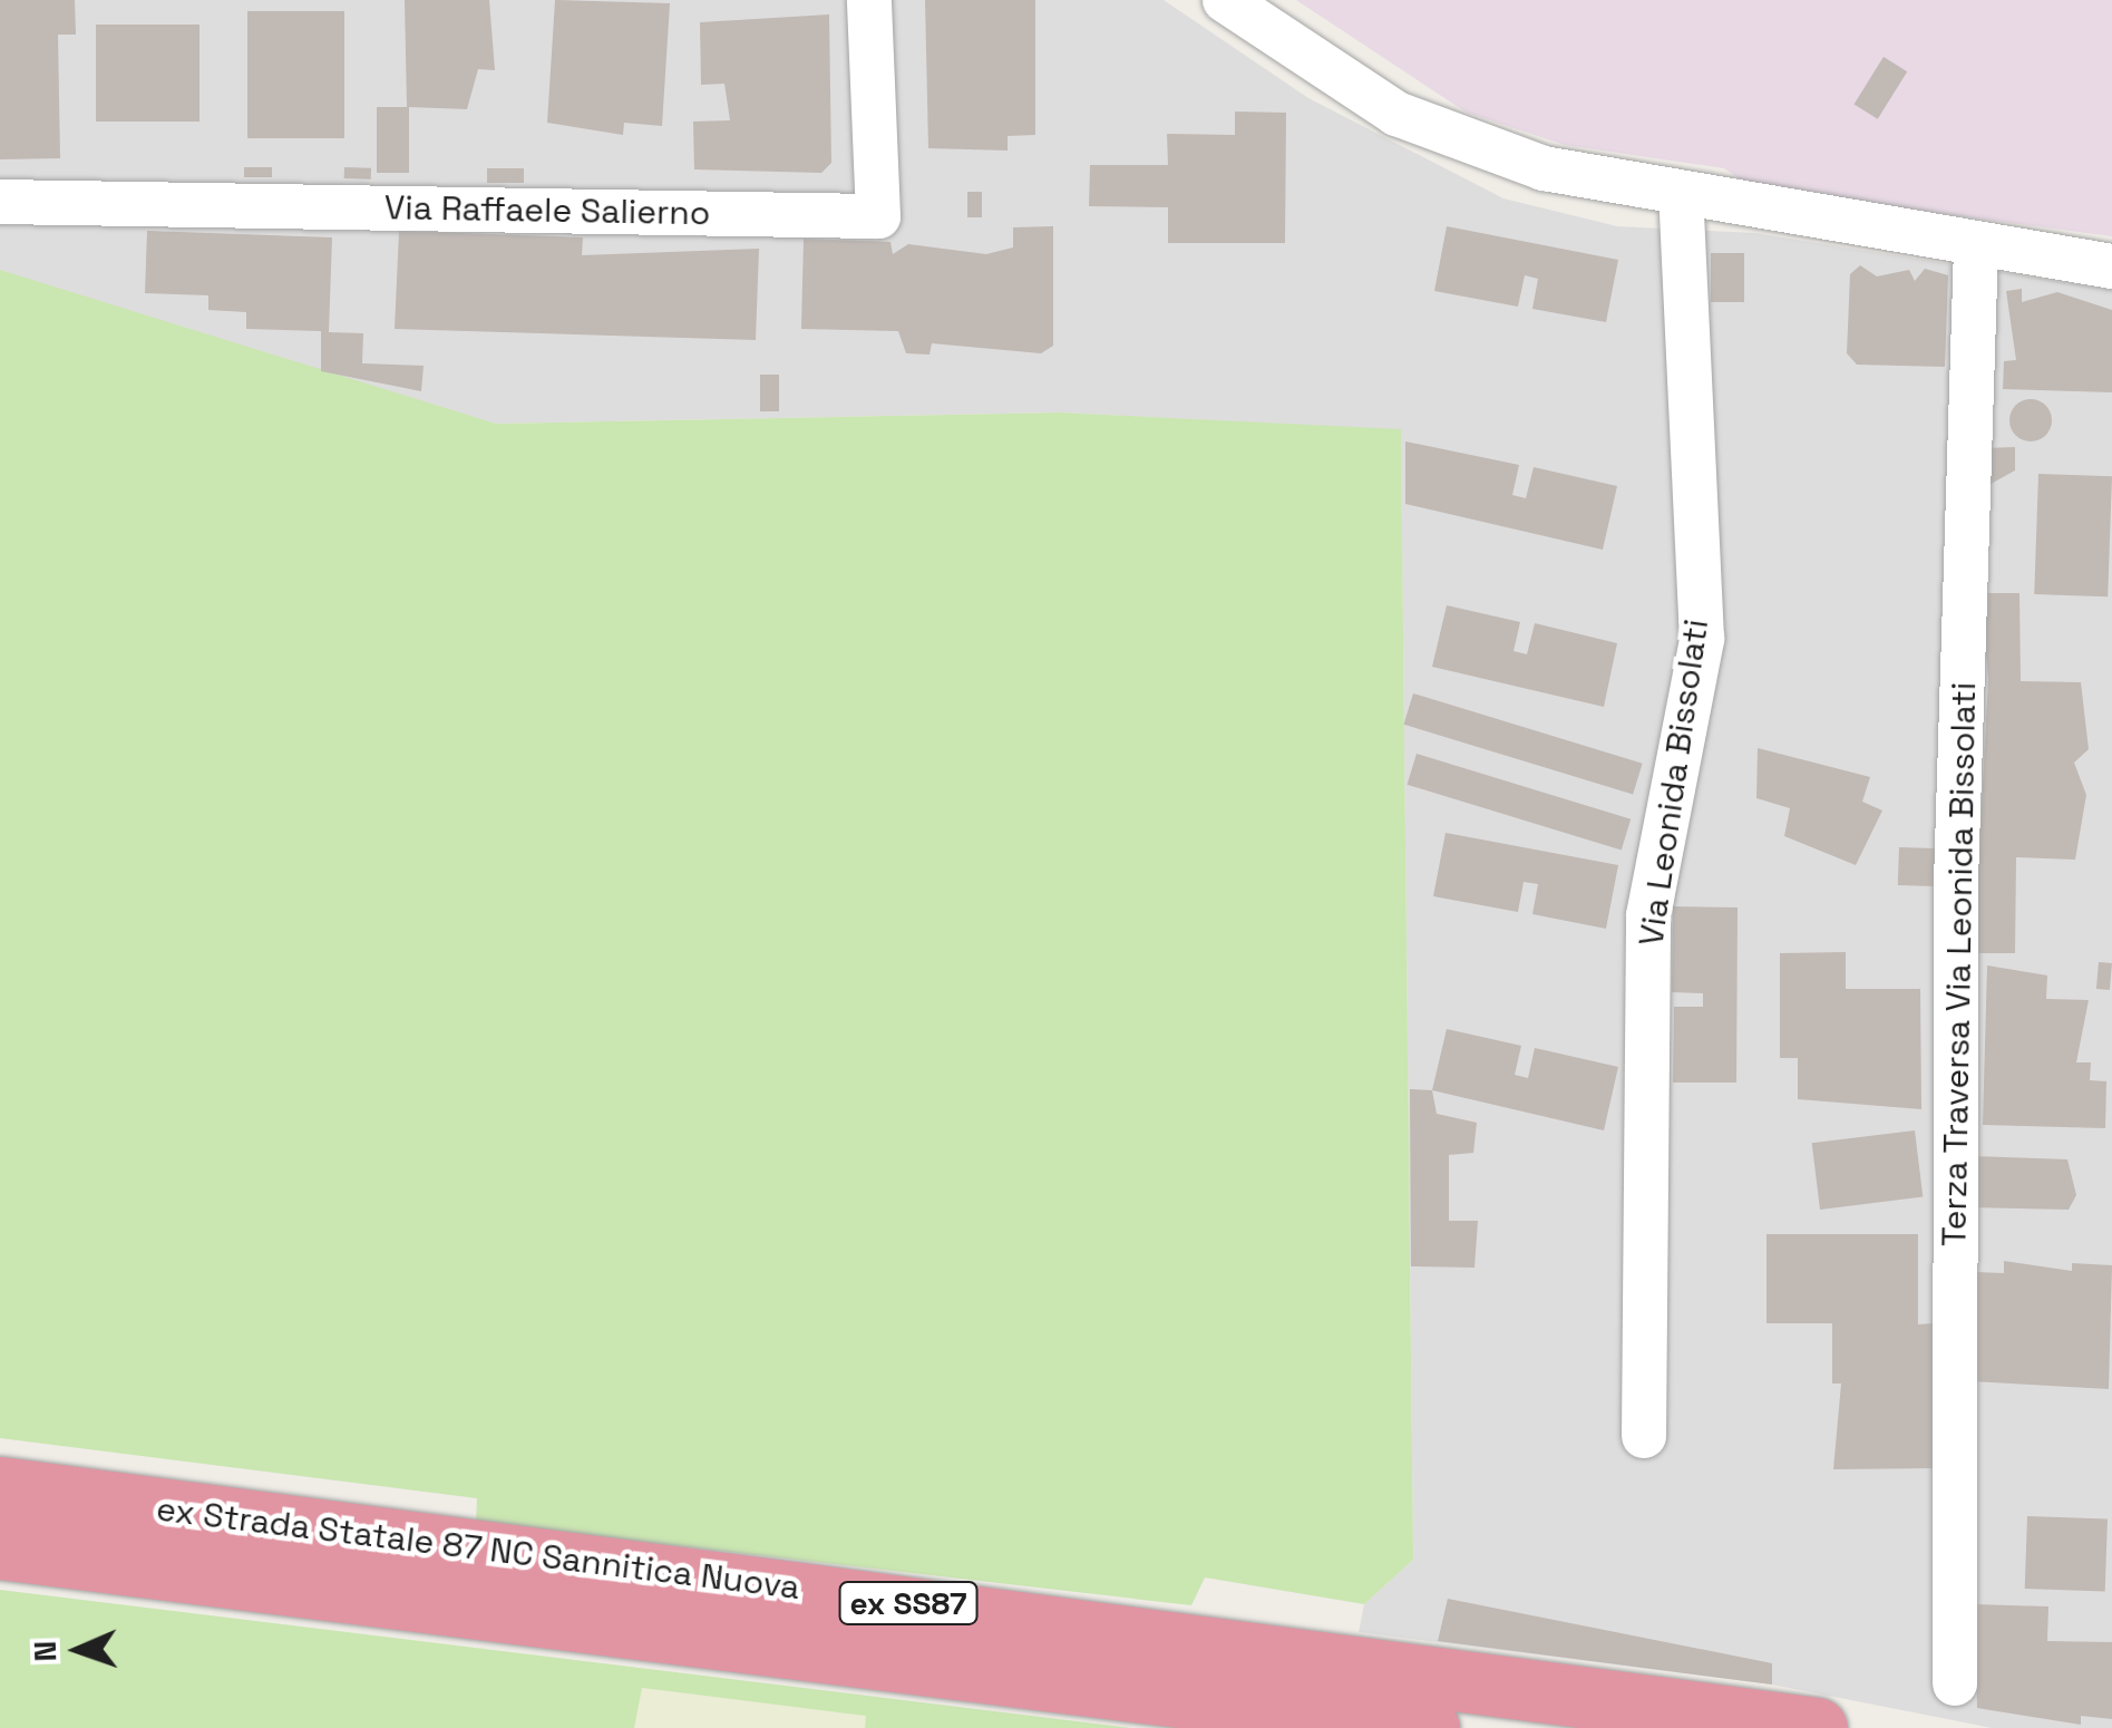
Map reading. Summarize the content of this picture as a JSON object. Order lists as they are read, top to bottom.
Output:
{
  "streets": {
    "highway": ["ex Strada Statale 87 NC Sannitica Nuova", "ex SS87"],
    "street": ["Via Raffaele Salierno", "Via Leonida Bissolati", "Terza Traversa Via Leonida Bissolati"]
  },
  "north": "left"
}
